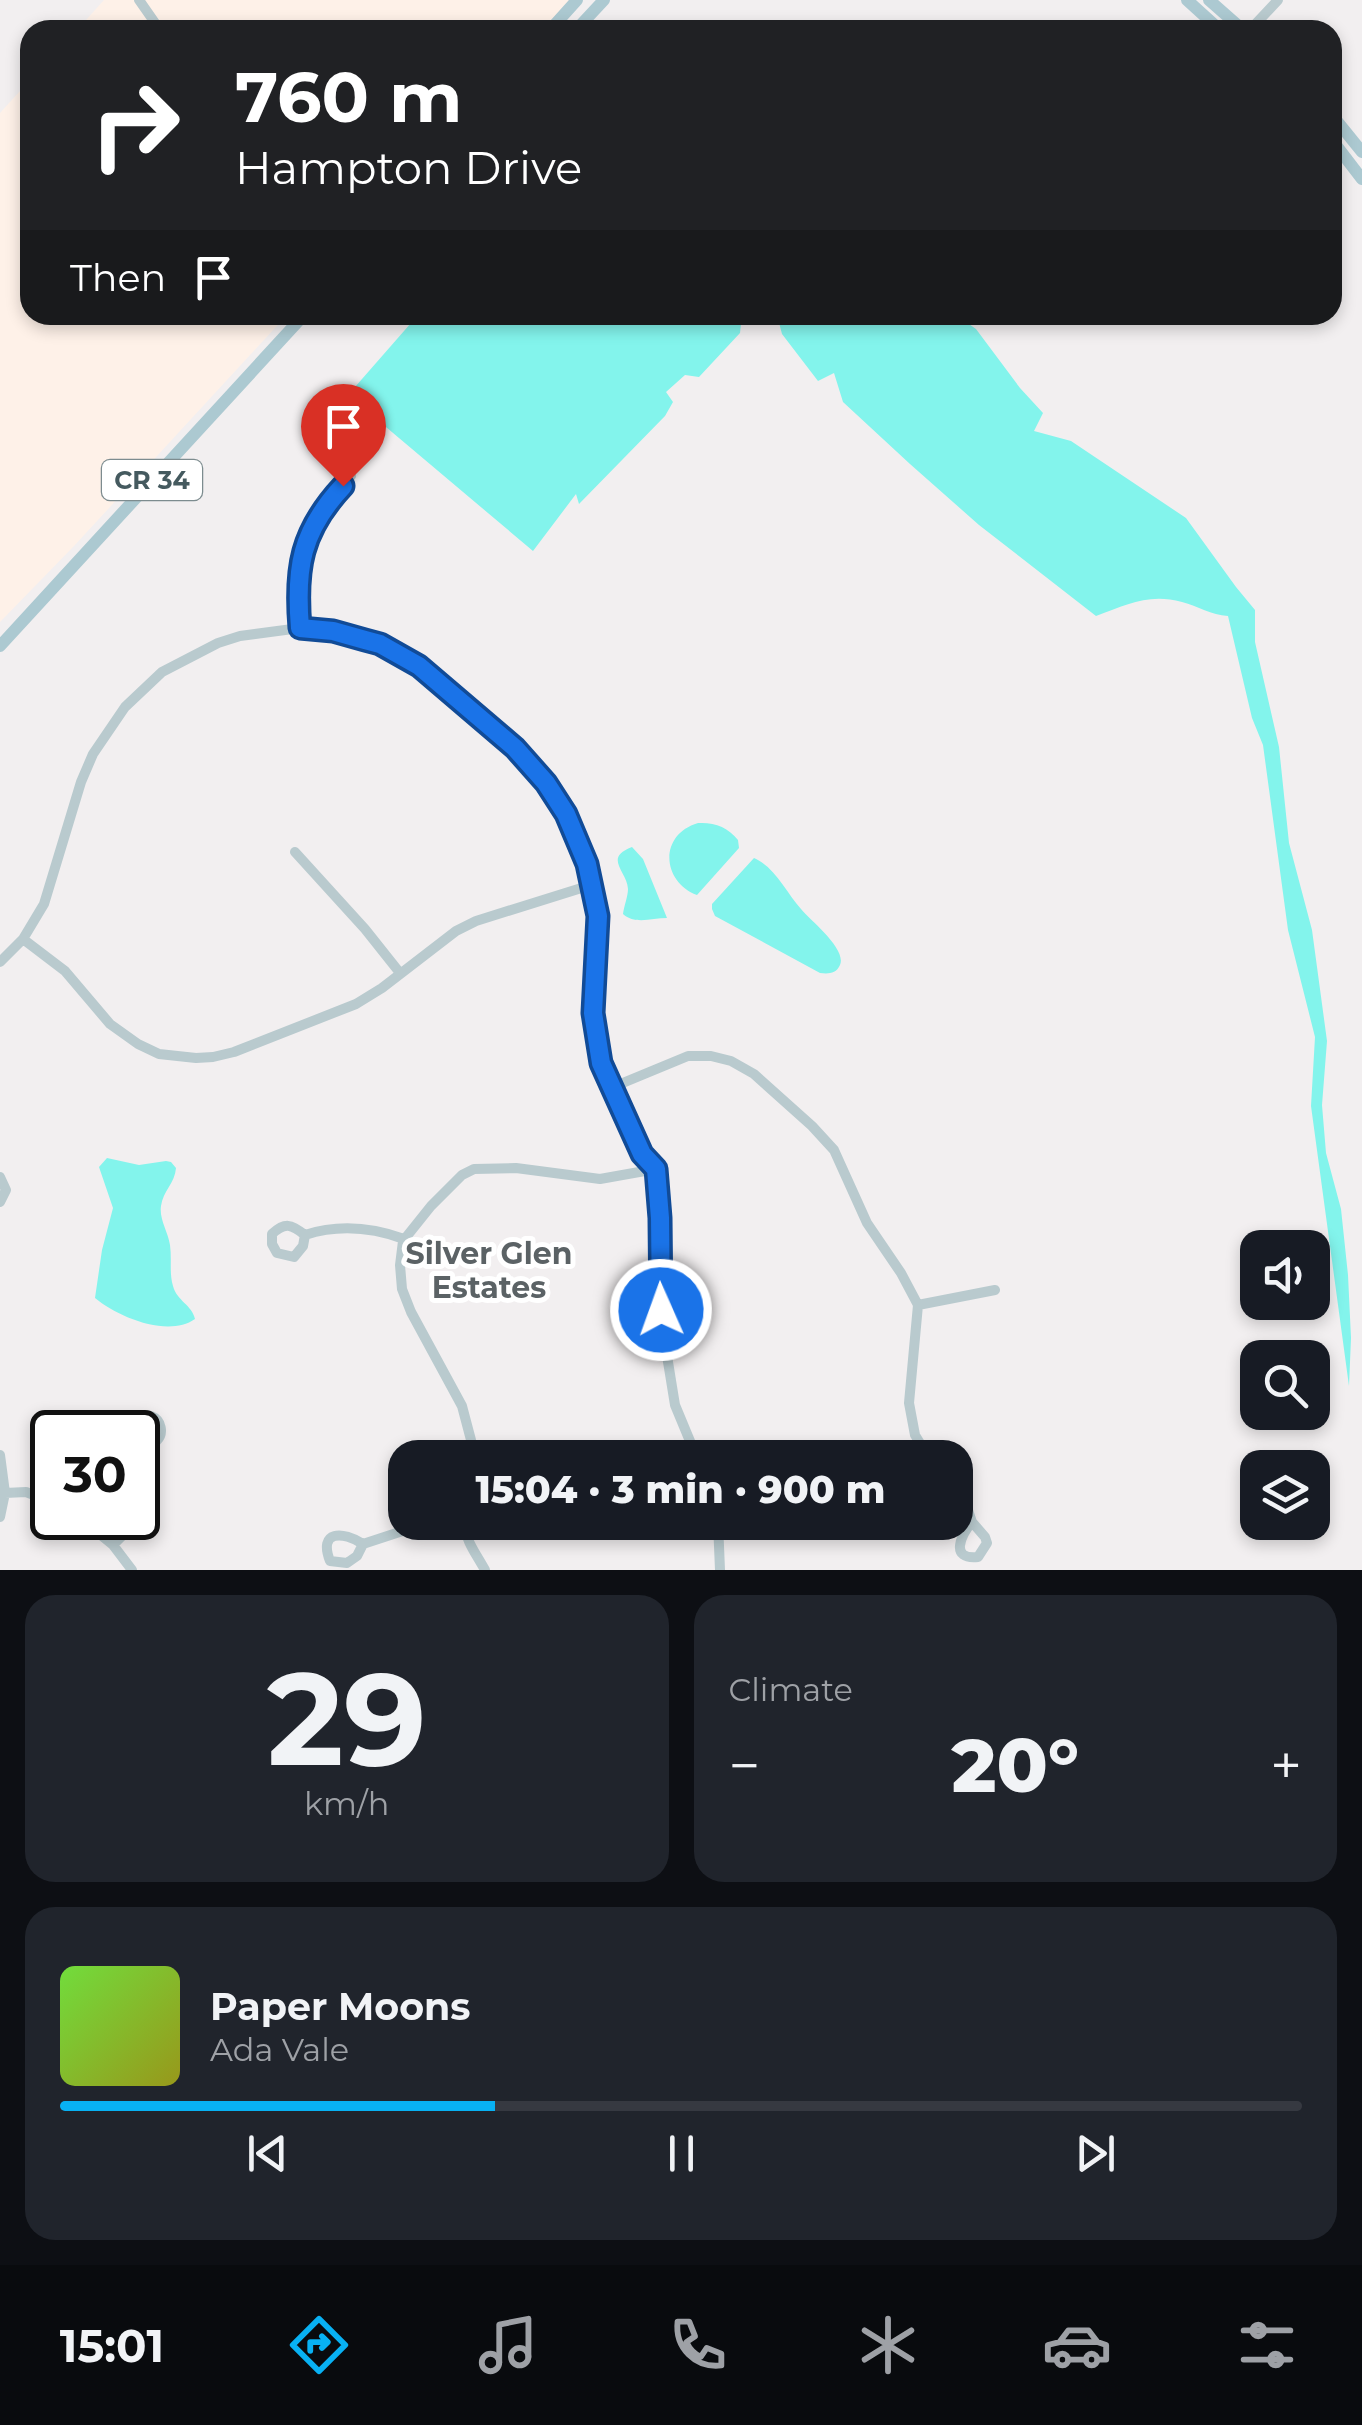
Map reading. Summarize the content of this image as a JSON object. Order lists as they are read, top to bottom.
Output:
{
  "streets": {
    "main road": ["CR 34"]
  },
  "districts": ["Silver Glen Estates"],
  "page": {
    "turn": ["760 m", "Hampton Drive"],
    "then": "Then",
    "limit": "30",
    "trip": "15:04 · 3 min · 900 m",
    "tile": [
      ["29", "km/h"],
      "Climate"
    ],
    "heat": ["−", "20°", "+"],
    "song": ["Paper Moons", "Ada Vale"],
    "tabs": "15:01"
  }
}
